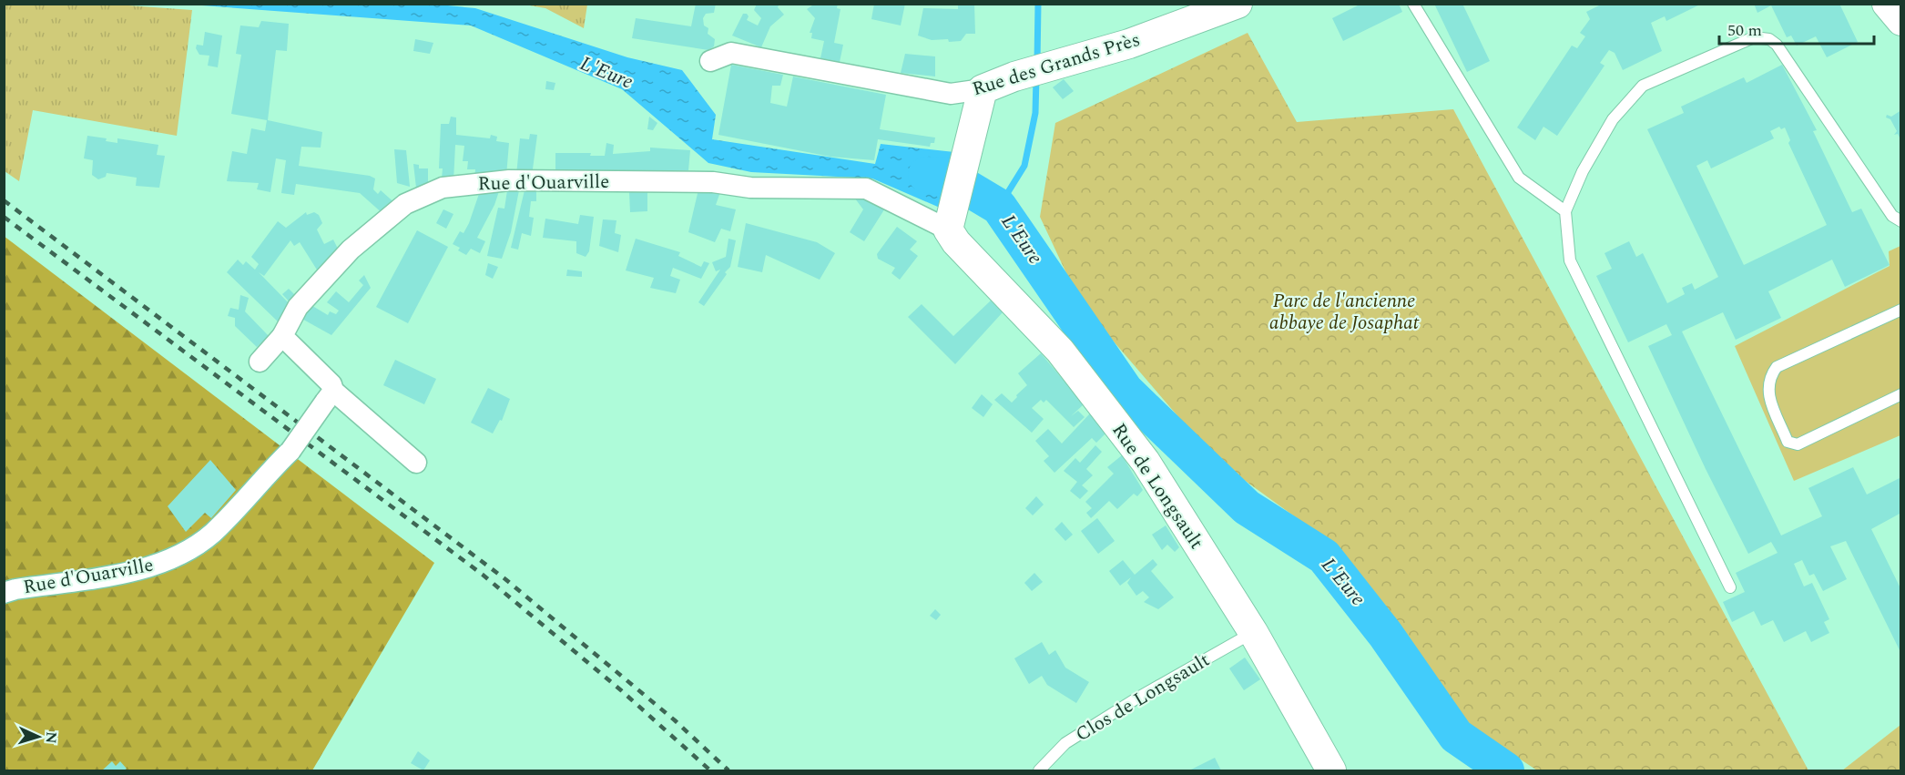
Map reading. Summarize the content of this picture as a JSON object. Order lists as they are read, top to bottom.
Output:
{
  "streets": {
    "street": ["Rue des Grands Près", "Rue d'Ouarville", "Rue de Longsault"],
    "lane": ["Clos de Longsault"]
  },
  "crossings": [
    ["Rue d'Ouarville", "Rue de Longsault"],
    ["Rue de Longsault", "Clos de Longsault"]
  ],
  "water": ["L'Eure"],
  "parks": ["Parc de l'ancienne abbaye de Josaphat"],
  "scale_bar": "50 m",
  "north": "right"
}
